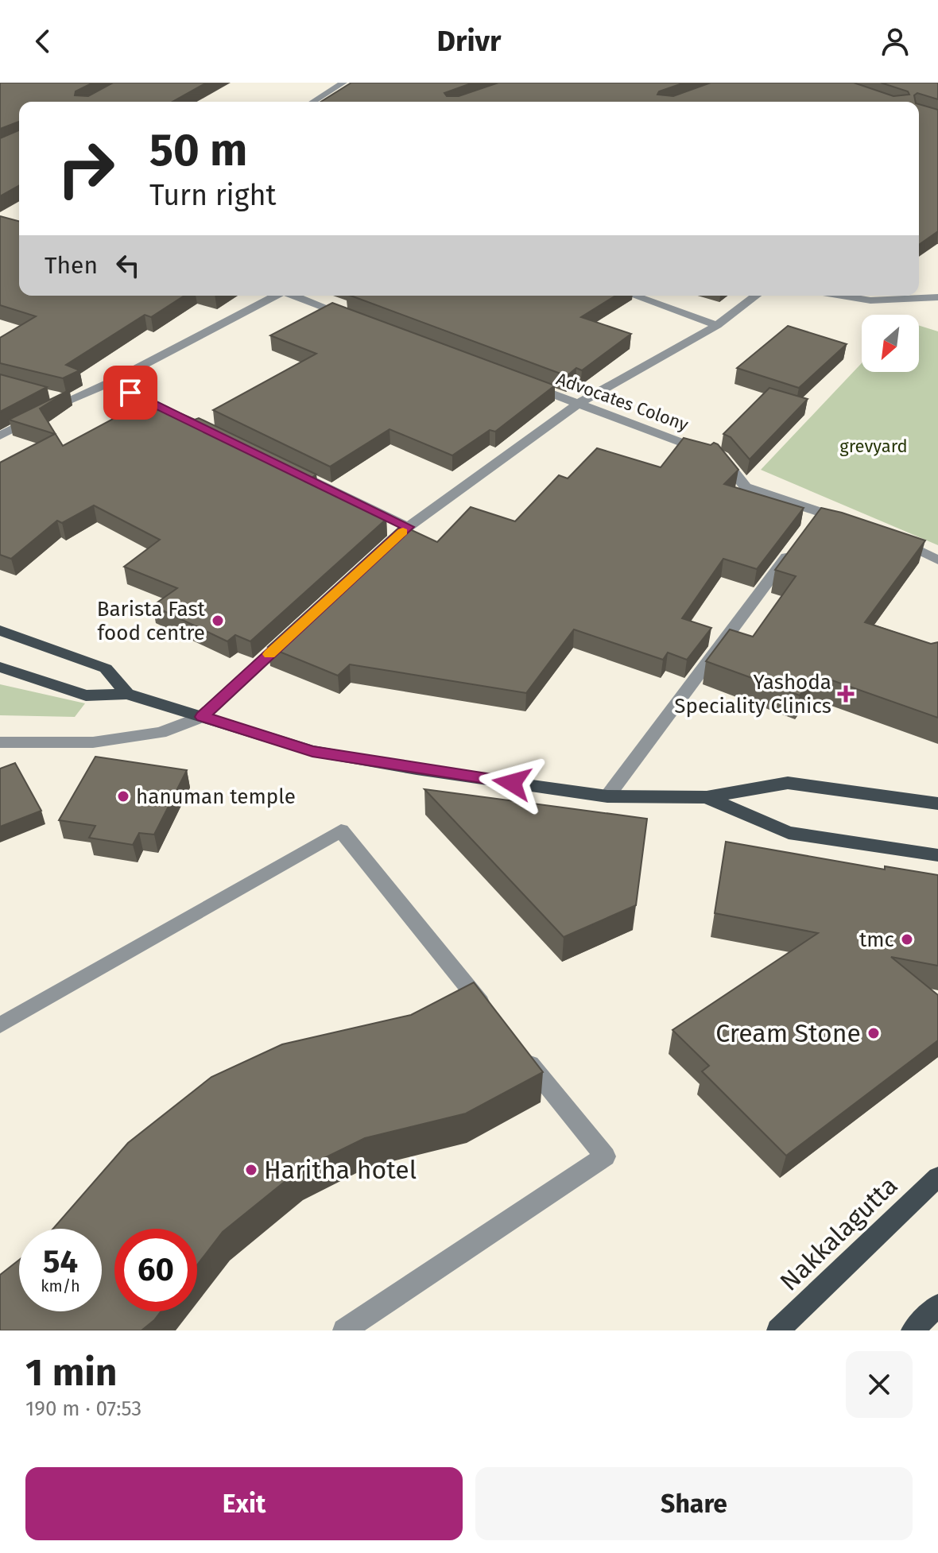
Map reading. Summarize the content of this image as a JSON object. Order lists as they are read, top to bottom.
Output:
{
  "streets": {
    "main road": ["Nakkalagutta"],
    "street": ["Advocates Colony"]
  },
  "parks": ["grevyard"],
  "places": {
    "other": [
      "Barista Fast food centre",
      "hanuman temple",
      "tmc",
      "Cream Stone",
      "Haritha hotel"
    ],
    "health": ["Yashoda Speciality Clinics"]
  },
  "north": "bottom left",
  "page": {
    "header": "Drivr",
    "turn": ["50 m", "Turn right"],
    "then": "Then",
    "speed": "54 km/h",
    "limit": "60",
    "heading": ["1 min", "190 m · 07:53"],
    "buttons": ["Exit", "Share"]
  }
}
